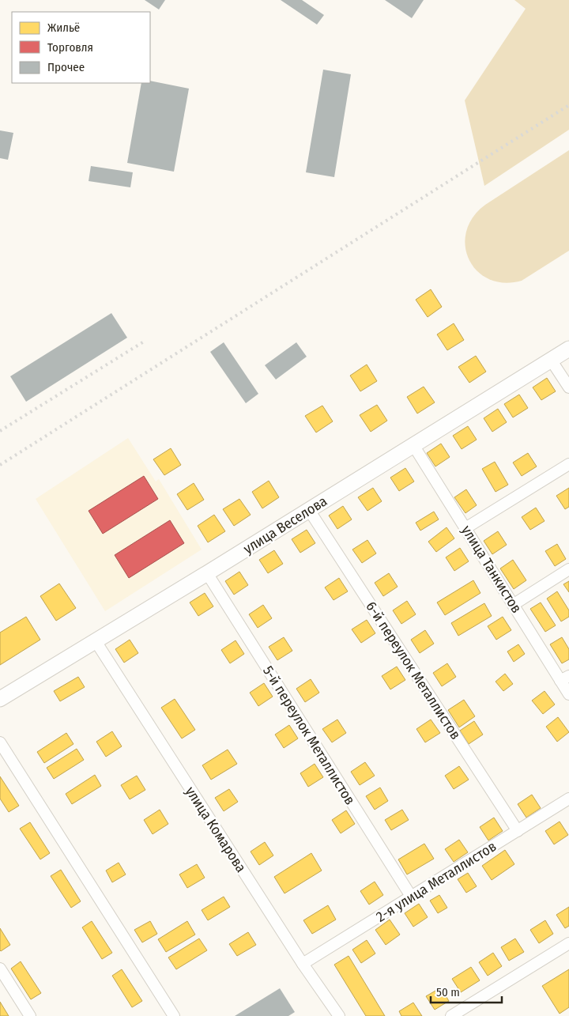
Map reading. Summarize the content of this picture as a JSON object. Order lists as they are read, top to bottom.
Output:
{
  "streets": {
    "street": [
      "улица Веселова",
      "улица Танкистов",
      "6-й переулок Металлистов",
      "5-й переулок Металлистов",
      "улица Комарова",
      "2-я улица Металлистов"
    ]
  },
  "crossings": [
    ["улица Веселова", "улица Танкистов"],
    ["улица Веселова", "6-й переулок Металлистов"],
    ["улица Веселова", "5-й переулок Металлистов"],
    ["улица Веселова", "улица Комарова"],
    ["6-й переулок Металлистов", "2-я улица Металлистов"],
    ["5-й переулок Металлистов", "2-я улица Металлистов"],
    ["улица Комарова", "2-я улица Металлистов"]
  ],
  "legend": ["Жильё", "Торговля", "Прочее"],
  "scale_bar": "50 m"
}
